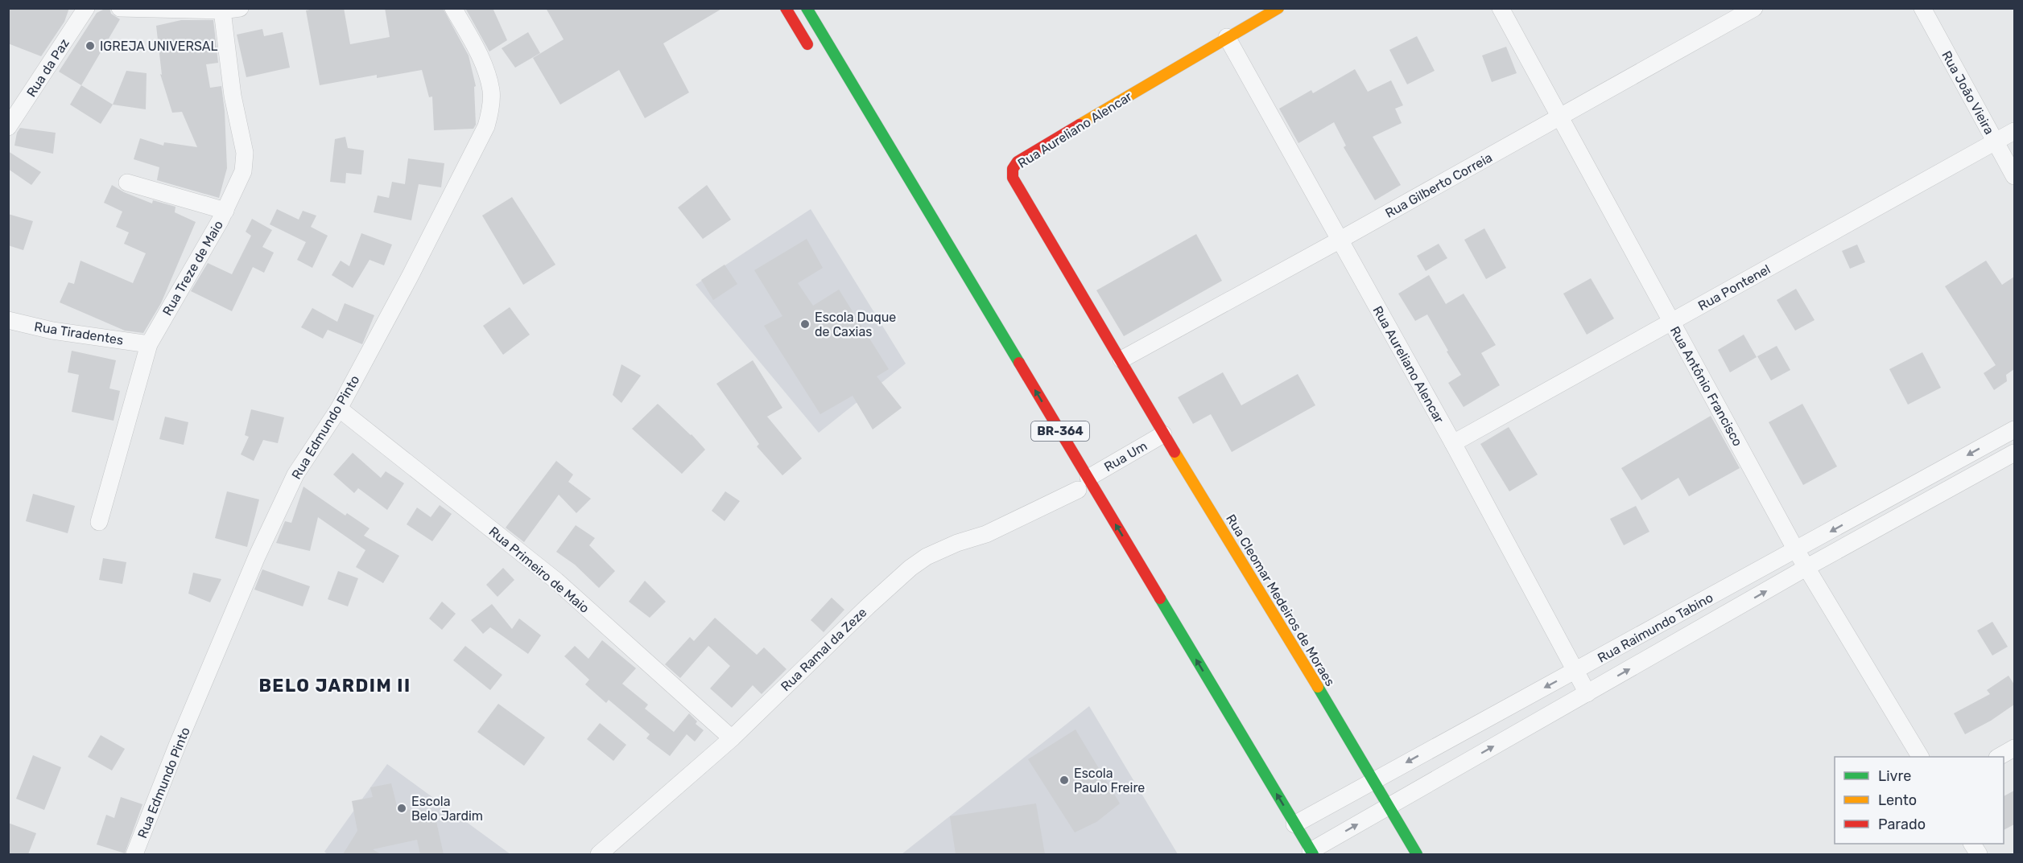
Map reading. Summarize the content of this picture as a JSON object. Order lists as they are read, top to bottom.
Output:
{
  "streets": {
    "main road": ["Rua Aureliano Alencar", "BR-364", "Rua Cleomar Medeiros de Moraes"],
    "street": [
      "Rua da Paz",
      "Rua João Vieira",
      "Rua Gilberto Correia",
      "Rua Treze de Maio",
      "Rua Pontenel",
      "Rua Tiradentes",
      "Rua Antônio Francisco",
      "Rua Edmundo Pinto",
      "Rua Um",
      "Rua Primeiro de Maio",
      "Rua Raimundo Tabino",
      "Rua Ramal da Zeze"
    ]
  },
  "crossings": [
    ["Rua João Vieira", "Rua Pontenel"],
    ["Rua Aureliano Alencar", "Rua Gilberto Correia"],
    ["Rua Aureliano Alencar", "Rua Pontenel"],
    ["Rua Aureliano Alencar", "Rua Cleomar Medeiros de Moraes"],
    ["Rua Aureliano Alencar", "Rua Raimundo Tabino"],
    ["Rua Gilberto Correia", "Rua Antônio Francisco"],
    ["Rua Gilberto Correia", "Rua Cleomar Medeiros de Moraes"],
    ["Rua Treze de Maio", "Rua Tiradentes"],
    ["Rua Pontenel", "Rua Antônio Francisco"],
    ["Rua Antônio Francisco", "Rua Raimundo Tabino"],
    ["Rua Edmundo Pinto", "Rua Primeiro de Maio"],
    ["BR-364", "Rua Um"],
    ["BR-364", "Rua Raimundo Tabino"],
    ["BR-364", "Rua Ramal da Zeze"],
    ["Rua Um", "Rua Cleomar Medeiros de Moraes"],
    ["Rua Um", "Rua Ramal da Zeze"],
    ["Rua Primeiro de Maio", "Rua Ramal da Zeze"],
    ["Rua Cleomar Medeiros de Moraes", "Rua Raimundo Tabino"]
  ],
  "districts": ["BELO JARDIM II"],
  "places": [
    "IGREJA UNIVERSAL",
    "Escola Duque de Caxias",
    "Escola Paulo Freire",
    "Escola Belo Jardim"
  ],
  "legend": ["Livre", "Lento", "Parado"]
}
